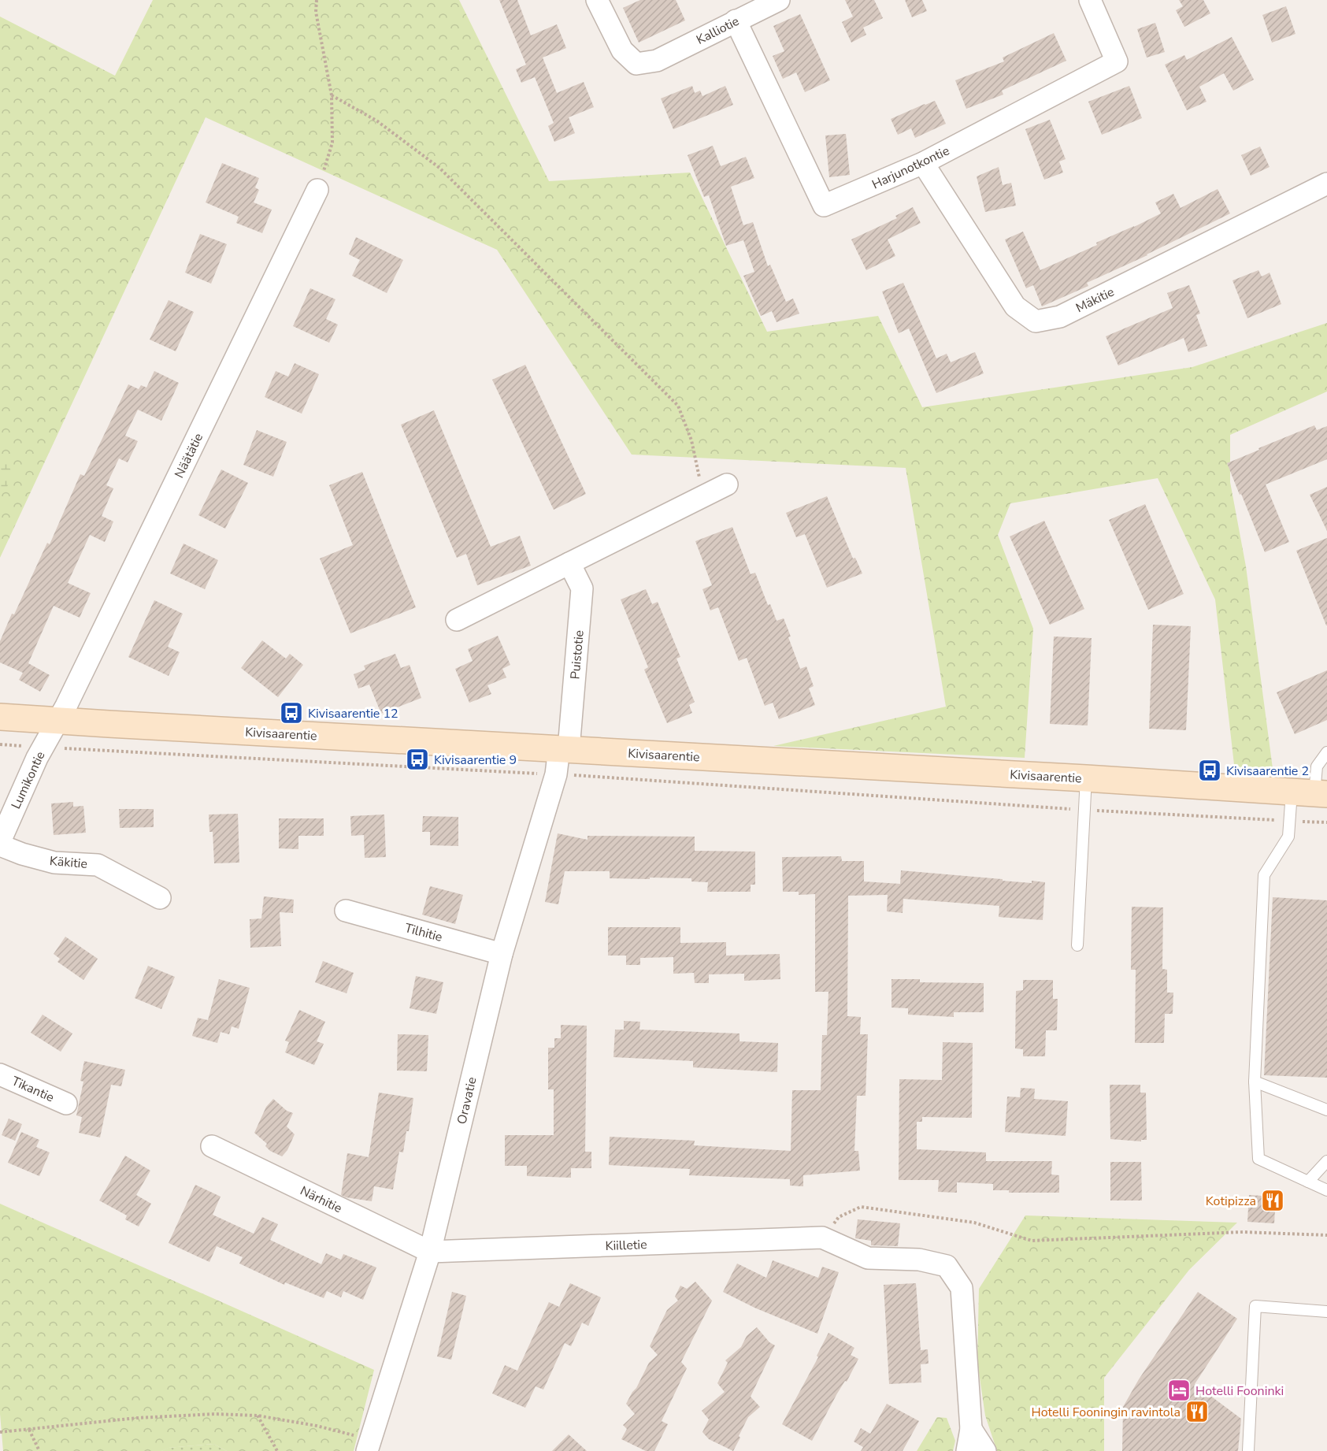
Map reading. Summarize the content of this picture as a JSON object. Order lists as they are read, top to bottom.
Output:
{
  "streets": {
    "street": [
      "Kalliotie",
      "Harjunotkontie",
      "Mäkitie",
      "Näätätie",
      "Puistotie",
      "Kivisaarentie",
      "Lumikontie",
      "Käkitie",
      "Tilhitie",
      "Tikantie",
      "Oravatie",
      "Närhitie",
      "Kiilletie"
    ]
  },
  "crossings": [
    ["Kalliotie", "Harjunotkontie"],
    ["Harjunotkontie", "Mäkitie"],
    ["Näätätie", "Kivisaarentie"],
    ["Näätätie", "Lumikontie"],
    ["Puistotie", "Kivisaarentie"],
    ["Puistotie", "Oravatie"],
    ["Kivisaarentie", "Lumikontie"],
    ["Kivisaarentie", "Oravatie"],
    ["Tilhitie", "Oravatie"],
    ["Oravatie", "Närhitie"],
    ["Oravatie", "Kiilletie"],
    ["Närhitie", "Kiilletie"]
  ],
  "places": {
    "bus stop": ["Kivisaarentie 12", "Kivisaarentie 9", "Kivisaarentie 2"],
    "restaurant": ["Kotipizza", "Hotelli Fooningin ravintola"],
    "hotel": ["Hotelli Fooninki"]
  }
}
